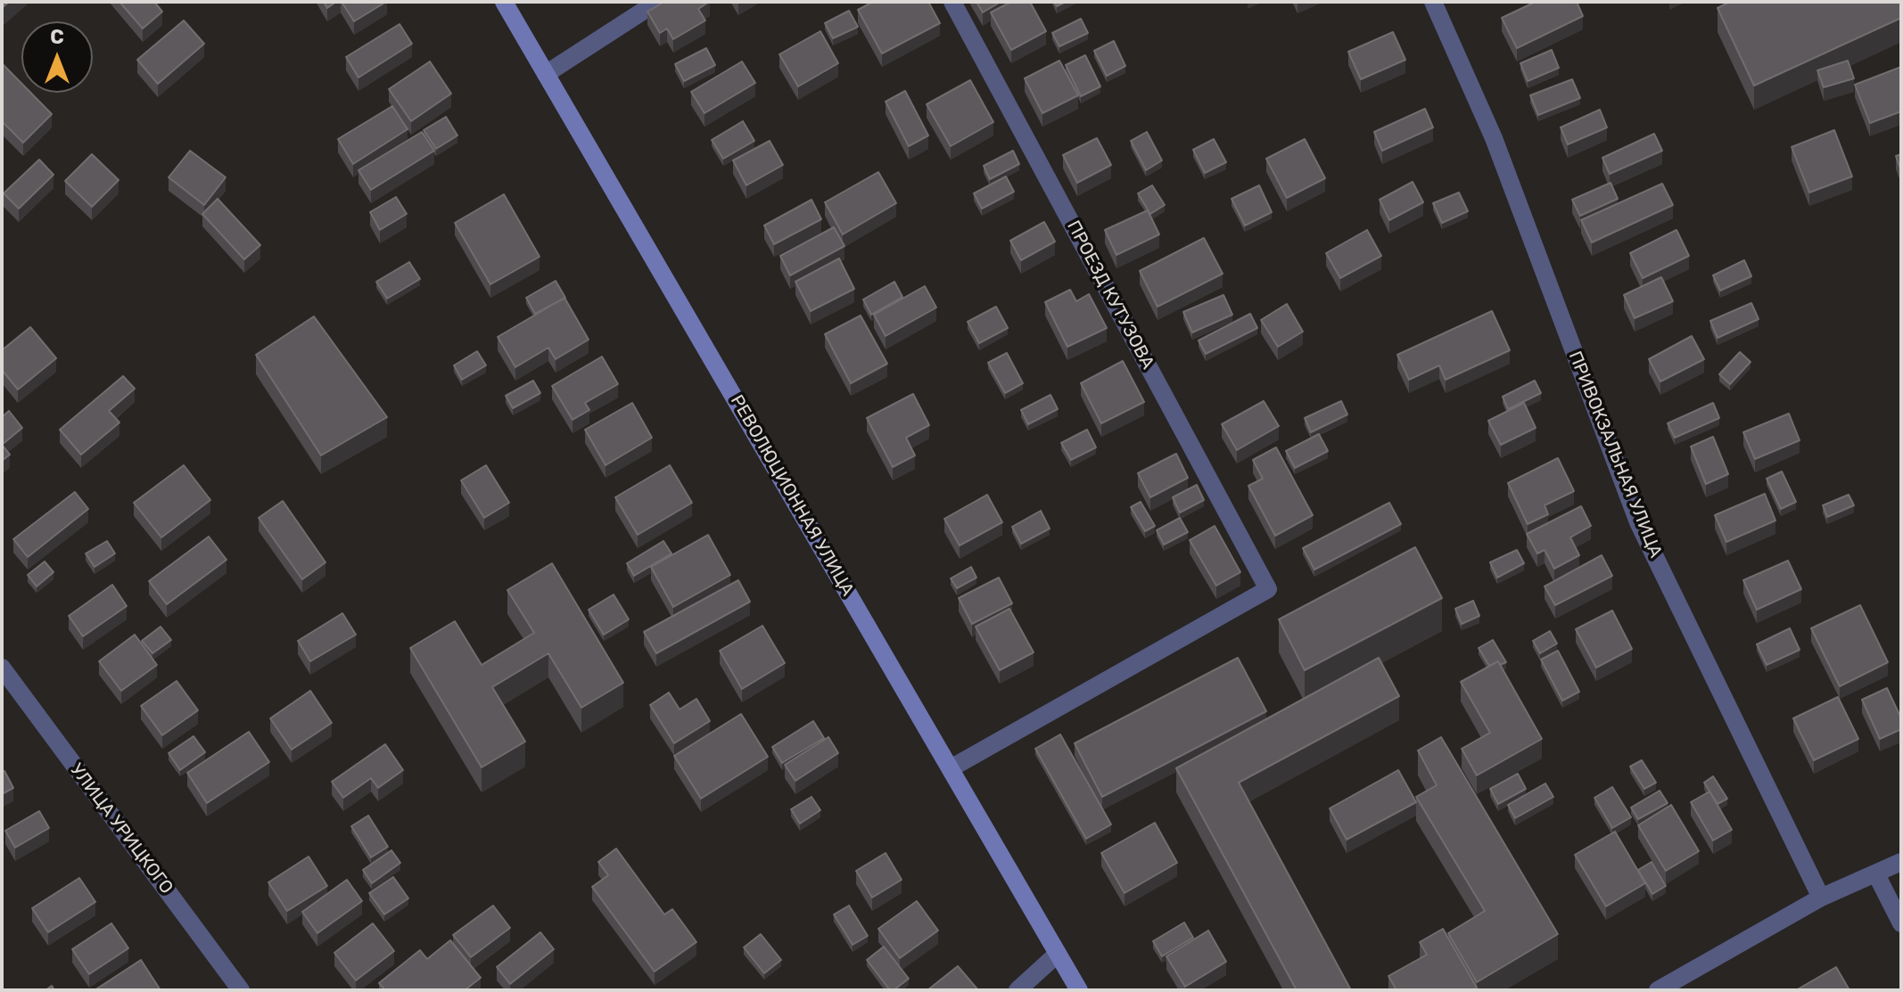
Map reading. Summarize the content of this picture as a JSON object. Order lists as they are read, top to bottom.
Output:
{
  "streets": {
    "street": [
      "ПРОЕЗД КУТУЗОВА",
      "ПРИВОКЗАЛЬНАЯ УЛИЦА",
      "РЕВОЛЮЦИОННАЯ УЛИЦА",
      "УЛИЦА УРИЦКОГО"
    ]
  },
  "crossings": [
    ["ПРОЕЗД КУТУЗОВА", "РЕВОЛЮЦИОННАЯ УЛИЦА"]
  ],
  "north": "top"
}
